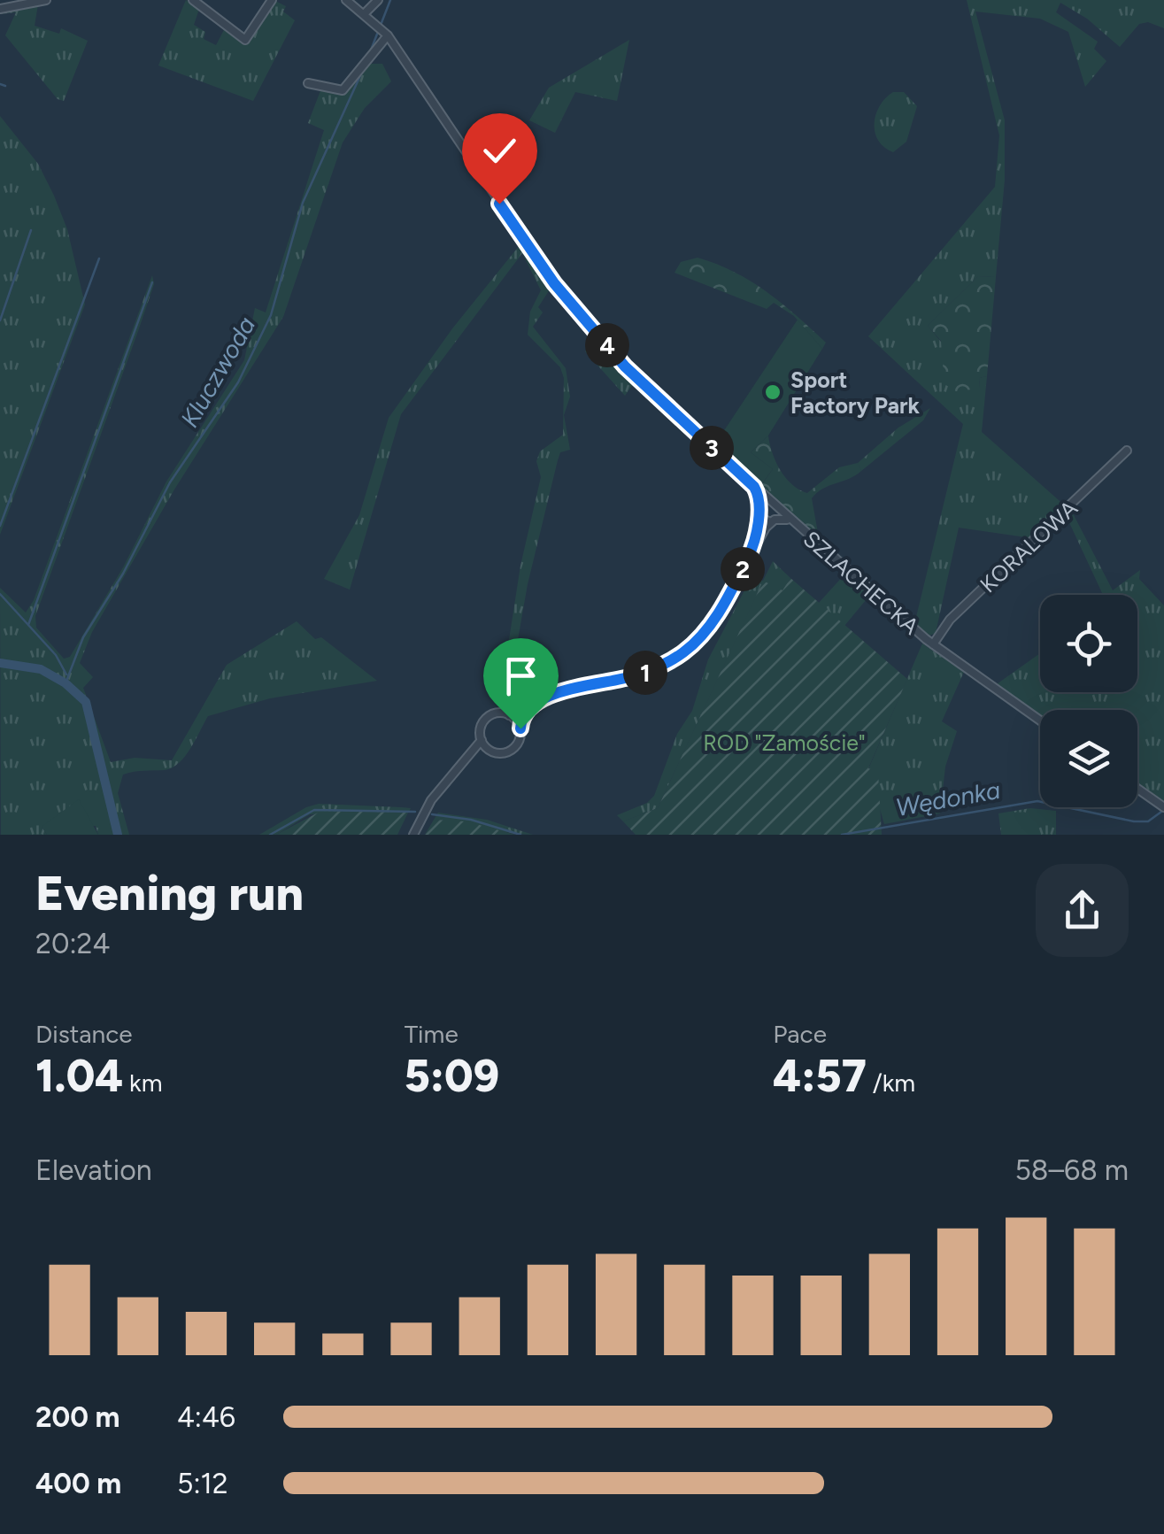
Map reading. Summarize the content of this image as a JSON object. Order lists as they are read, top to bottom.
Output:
{
  "streets": {
    "street": ["KORALOWA", "SZLACHECKA"]
  },
  "crossings": [
    ["KORALOWA", "SZLACHECKA"]
  ],
  "water": ["Kluczwoda", "Wędonka"],
  "parks": ["ROD \"Zamoście\""],
  "places": ["Sport Factory Park"],
  "page": {
    "pins": [
      "4",
      "3",
      "2",
      "1"
    ],
    "heading": ["Evening run", "20:24"],
    "stats": [
      ["Distance", "1.04 km"],
      ["Time", "5:09"],
      ["Pace", "4:57 /km"]
    ],
    "chart": ["Elevation", "58–68 m"],
    "list": [
      {
        "name": "200 m",
        "note": "4:46"
      },
      {
        "name": "400 m",
        "note": "5:12"
      }
    ]
  }
}
